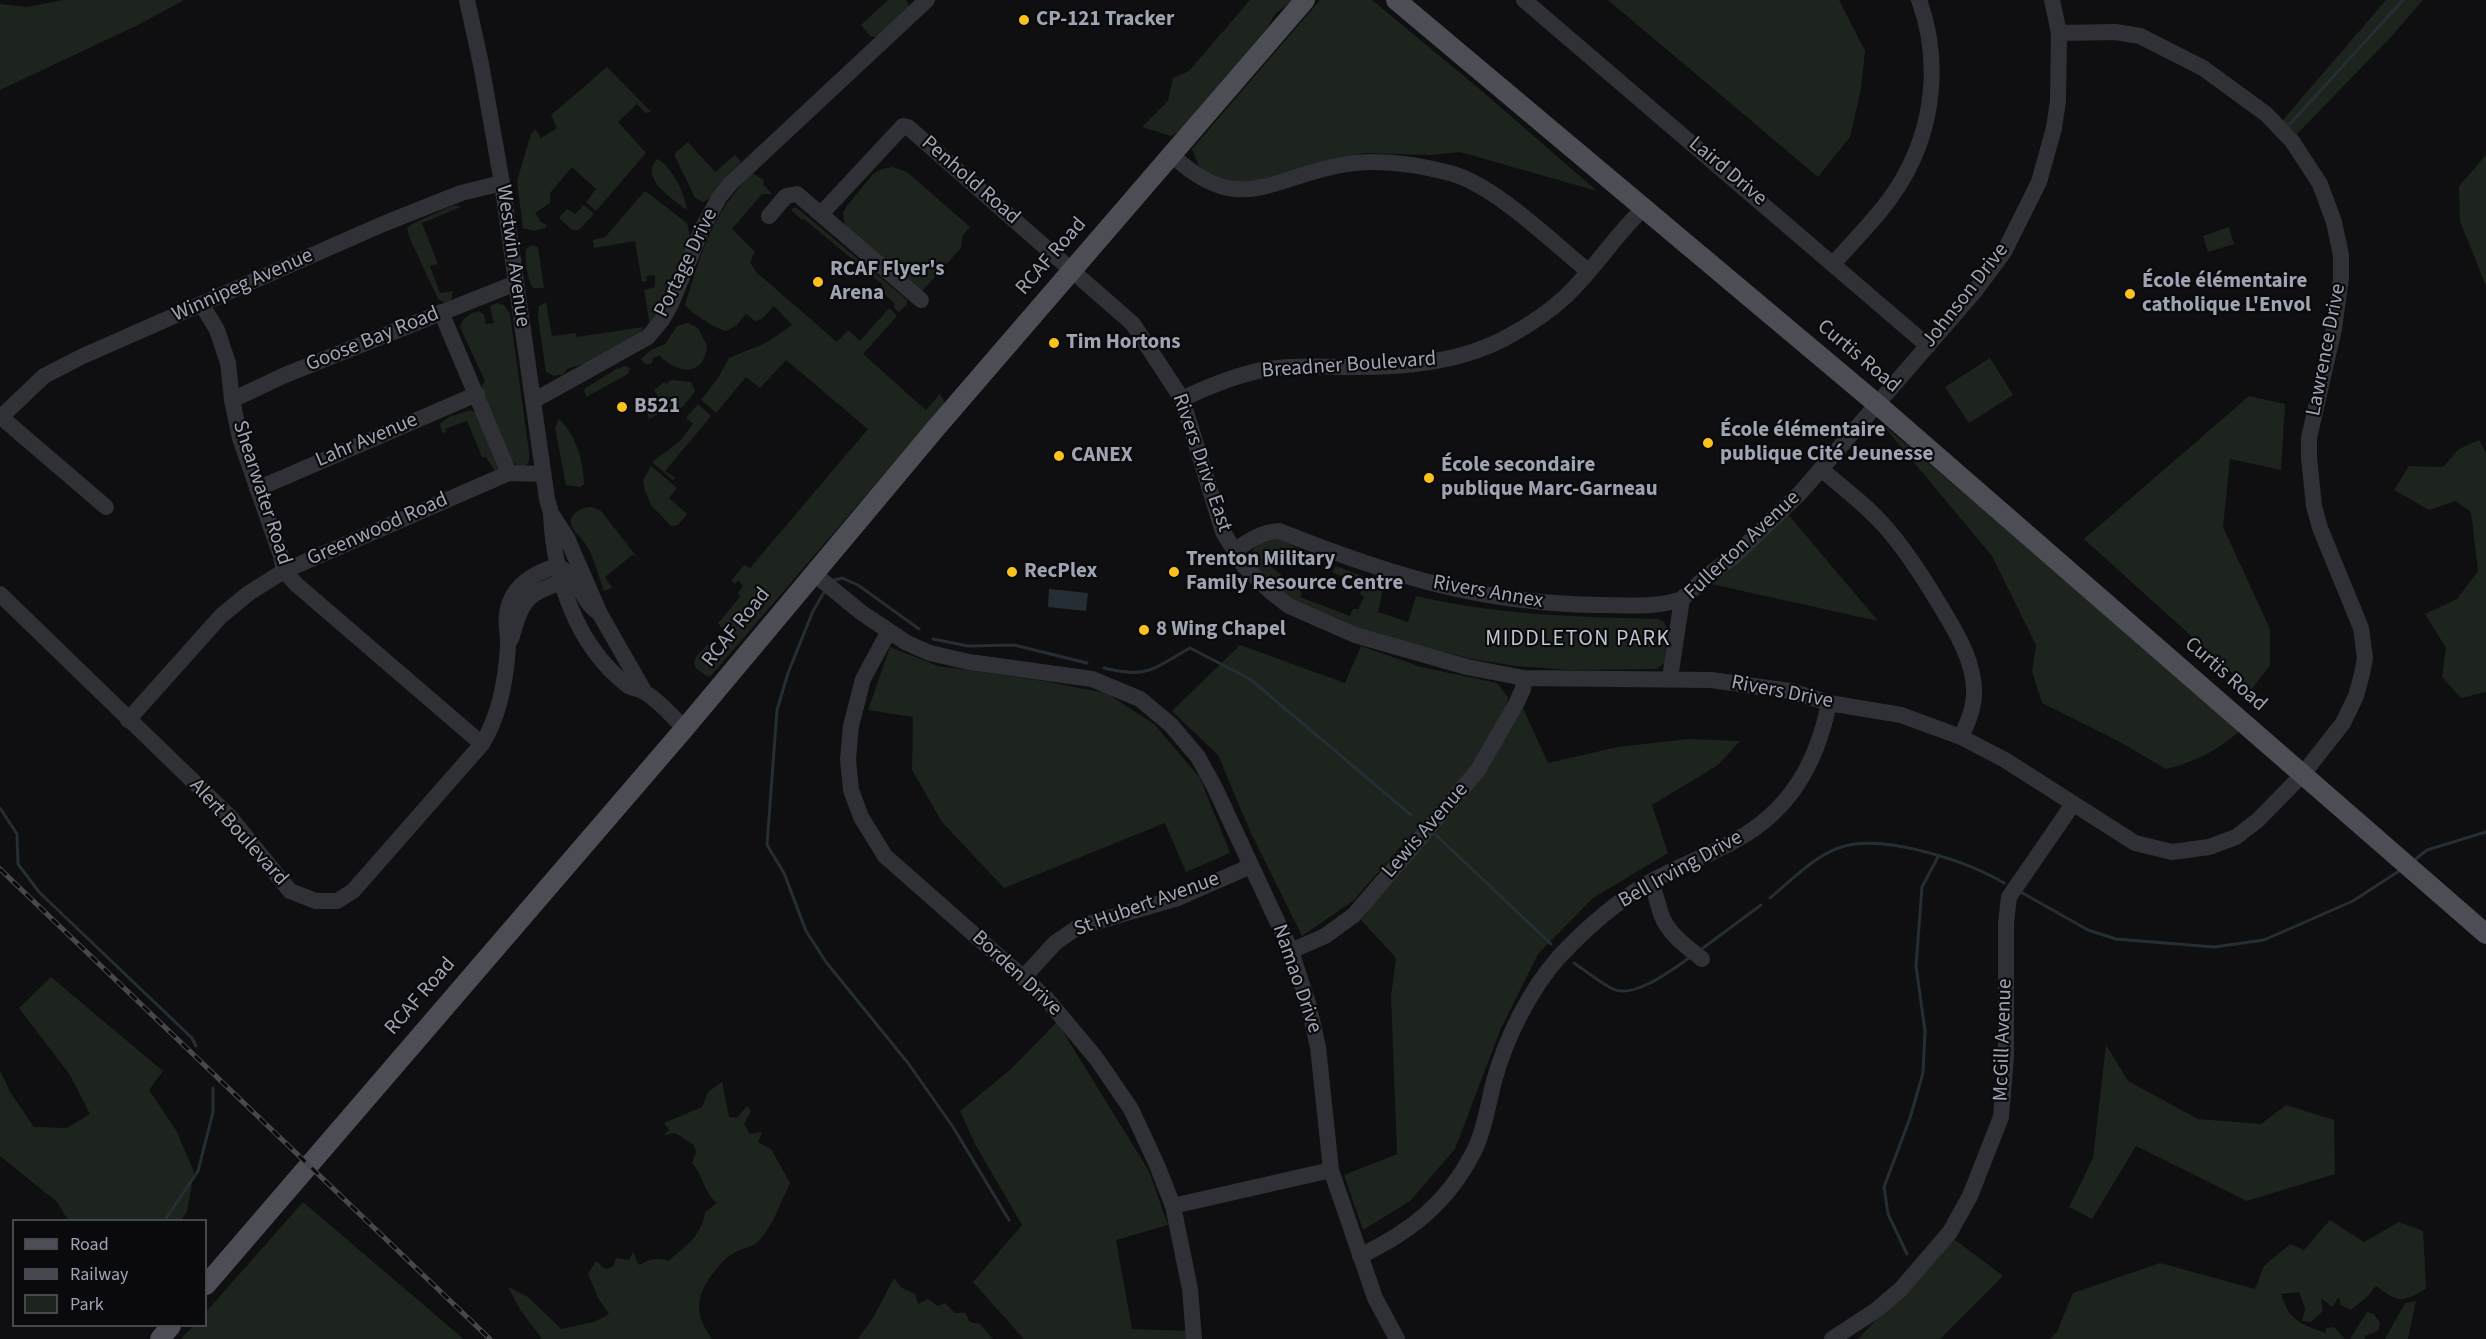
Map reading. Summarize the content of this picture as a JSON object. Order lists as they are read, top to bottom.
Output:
{
  "streets": {
    "main road": ["RCAF Road", "Curtis Road"],
    "street": [
      "Laird Drive",
      "Penhold Road",
      "Westwin Avenue",
      "Portage Drive",
      "Winnipeg Avenue",
      "Johnson Drive",
      "Goose Bay Road",
      "Lawrence Drive",
      "Breadner Boulevard",
      "Lahr Avenue",
      "Rivers Drive East",
      "Shearwater Road",
      "Greenwood Road",
      "Fullerton Avenue",
      "Rivers Annex",
      "Rivers Drive",
      "Lewis Avenue",
      "Alert Boulevard",
      "Bell Irving Drive",
      "St Hubert Avenue",
      "Borden Drive",
      "Namao Drive",
      "McGill Avenue"
    ]
  },
  "crossings": [
    ["Laird Drive", "Johnson Drive"],
    ["Penhold Road", "RCAF Road"],
    ["Penhold Road", "Rivers Drive East"],
    ["Westwin Avenue", "RCAF Road"],
    ["Westwin Avenue", "Portage Drive"],
    ["Westwin Avenue", "Winnipeg Avenue"],
    ["Westwin Avenue", "Goose Bay Road"],
    ["Westwin Avenue", "Greenwood Road"],
    ["Westwin Avenue", "Alert Boulevard"],
    ["RCAF Road", "Rivers Drive East"],
    ["RCAF Road", "Namao Drive"],
    ["Winnipeg Avenue", "Shearwater Road"],
    ["Johnson Drive", "Lawrence Drive"],
    ["Johnson Drive", "Curtis Road"],
    ["Johnson Drive", "Fullerton Avenue"],
    ["Goose Bay Road", "Shearwater Road"],
    ["Lawrence Drive", "Curtis Road"],
    ["Lawrence Drive", "Rivers Drive"],
    ["Curtis Road", "Breadner Boulevard"],
    ["Curtis Road", "Fullerton Avenue"],
    ["Curtis Road", "Rivers Drive"],
    ["Breadner Boulevard", "Rivers Drive East"],
    ["Lahr Avenue", "Shearwater Road"],
    ["Rivers Drive East", "Rivers Annex"],
    ["Rivers Drive East", "Rivers Drive"],
    ["Shearwater Road", "Greenwood Road"],
    ["Shearwater Road", "Alert Boulevard"],
    ["Greenwood Road", "Alert Boulevard"],
    ["Fullerton Avenue", "Rivers Annex"],
    ["Fullerton Avenue", "Rivers Drive"],
    ["Rivers Annex", "Rivers Drive"],
    ["Rivers Drive", "Lewis Avenue"],
    ["Rivers Drive", "Bell Irving Drive"],
    ["Rivers Drive", "McGill Avenue"],
    ["Lewis Avenue", "Namao Drive"],
    ["Bell Irving Drive", "Namao Drive"],
    ["St Hubert Avenue", "Borden Drive"],
    ["St Hubert Avenue", "Namao Drive"],
    ["Borden Drive", "Namao Drive"]
  ],
  "districts": ["MIDDLETON PARK"],
  "places": [
    "CP-121 Tracker",
    "RCAF Flyer's Arena",
    "École élémentaire catholique L'Envol",
    "Tim Hortons",
    "B521",
    "École élémentaire publique Cité Jeunesse",
    "CANEX",
    "École secondaire publique Marc-Garneau",
    "RecPlex",
    "Trenton Military Family Resource Centre",
    "8 Wing Chapel"
  ],
  "legend": ["Road", "Railway", "Park"]
}
